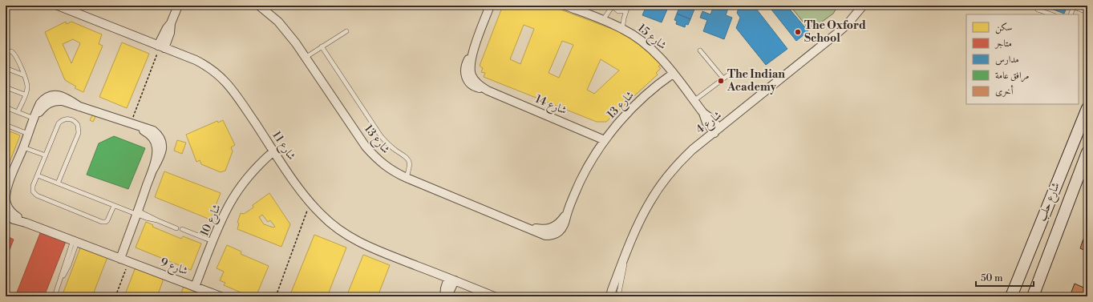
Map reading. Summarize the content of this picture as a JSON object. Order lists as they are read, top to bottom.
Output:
{
  "streets": {
    "street": [
      "شارع 15",
      "شارع 14",
      "شارع 13",
      "شارع 4",
      "شارع 11",
      "شارع حلب",
      "شارع 10",
      "شارع 9"
    ]
  },
  "crossings": [
    ["شارع 15", "شارع 13"],
    ["شارع 15", "شارع 4"],
    ["شارع 14", "شارع 13"],
    ["شارع 11", "شارع 10"],
    ["شارع 10", "شارع 9"]
  ],
  "places": ["The Oxford School", "The Indian Academy"],
  "legend": [
    "سكن",
    "متاجر",
    "مدارس",
    "مرافق عامة",
    "أخرى"
  ],
  "scale_bar": "50 m"
}
